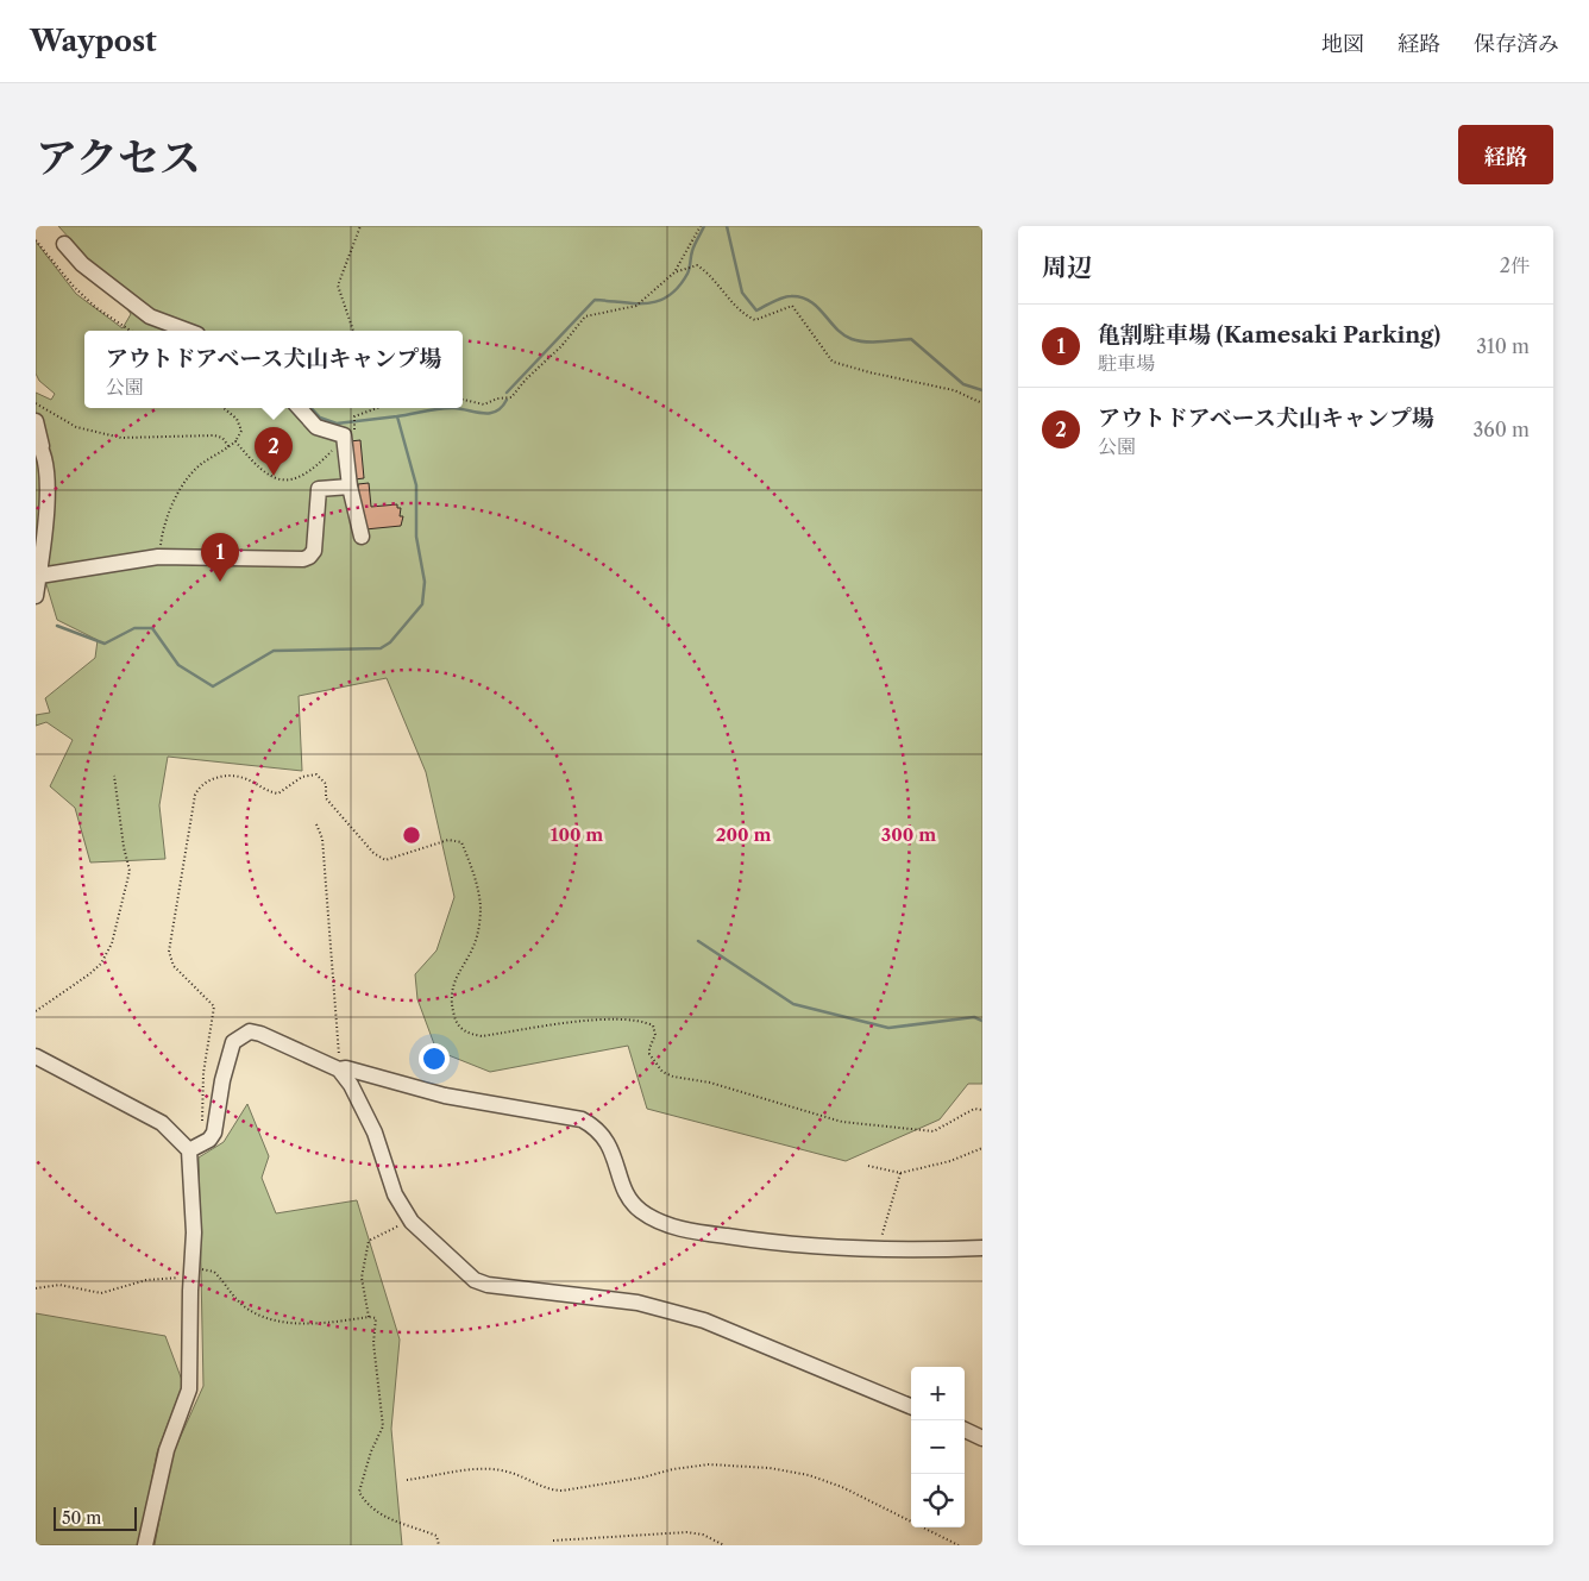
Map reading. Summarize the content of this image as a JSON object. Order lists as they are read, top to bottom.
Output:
{
  "scale_bar": "50 m",
  "page": {
    "header": "Waypost",
    "nav": ["地図", "経路", "保存済み"],
    "title": "アクセス",
    "buttons": "経路",
    "heading": ["周辺", "2件"],
    "list": [
      {
        "mark": "1",
        "name": "亀割駐車場 (Kamesaki Parking)",
        "note": "駐車場",
        "value": "310 m"
      },
      {
        "mark": "2",
        "name": "アウトドアベース犬山キャンプ場",
        "note": "公園",
        "value": "360 m"
      }
    ],
    "popup": ["アウトドアベース犬山キャンプ場", "公園"],
    "pins": ["2", "1"],
    "map_buttons": ["+", "−"],
    "scale": "50 m"
  },
  "rings": ["100 m", "200 m", "300 m"]
}
